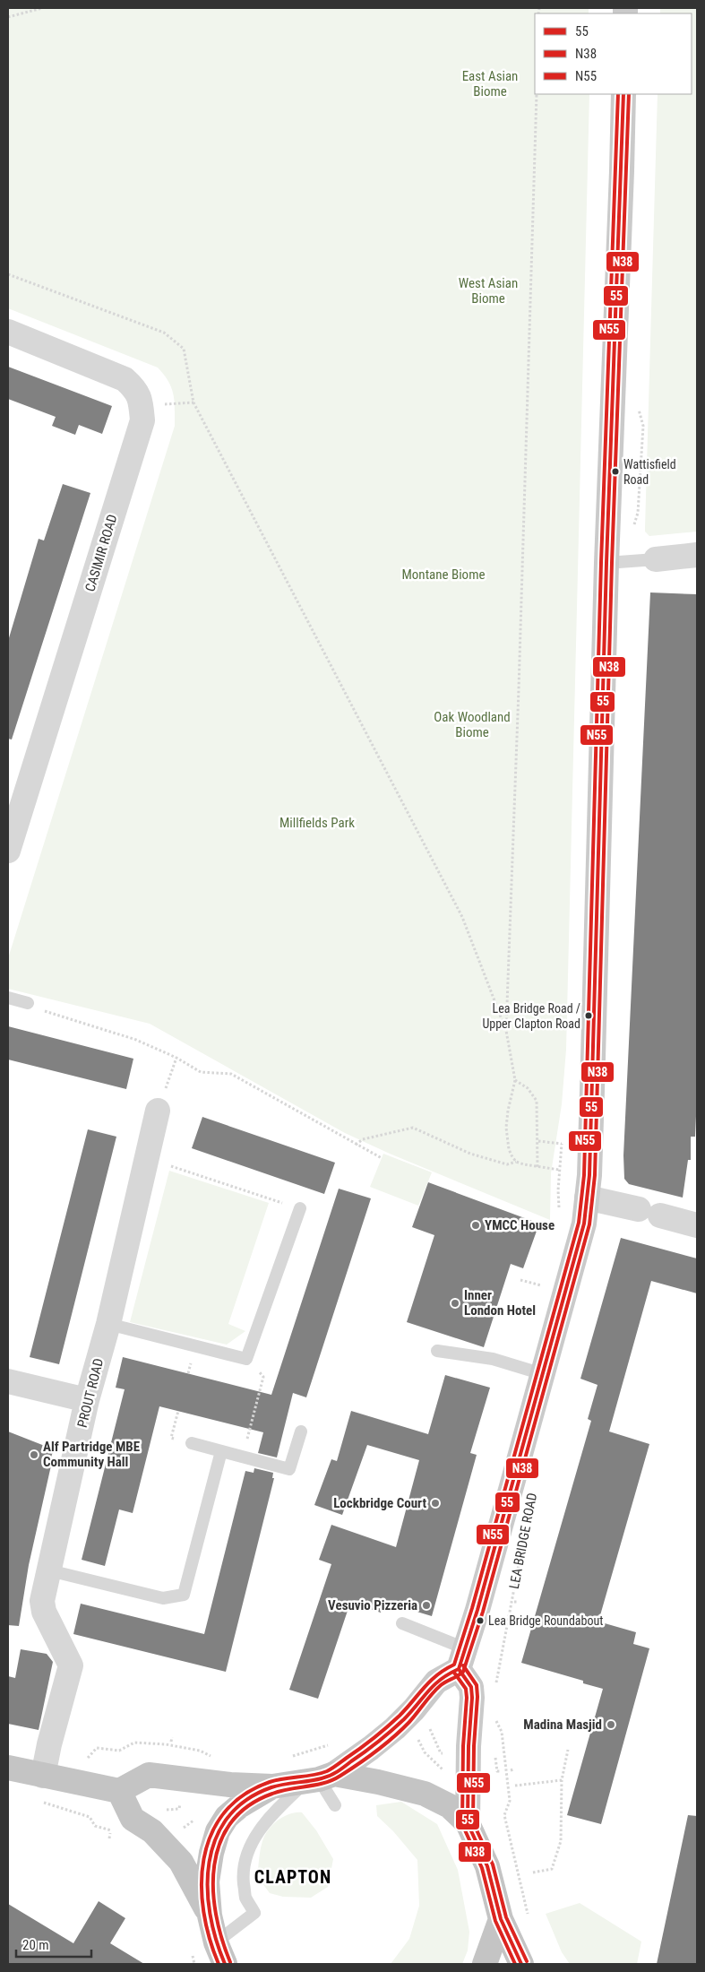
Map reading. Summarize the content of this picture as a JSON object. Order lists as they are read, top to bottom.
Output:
{
  "streets": {
    "main road": ["LEA BRIDGE ROAD"],
    "street": ["CASIMIR ROAD", "PROUT ROAD"]
  },
  "districts": ["CLAPTON"],
  "parks": [
    "East Asian Biome",
    "West Asian Biome",
    "Montane Biome",
    "Oak Woodland Biome",
    "Millfields Park"
  ],
  "places": [
    "Wattisfield Road",
    "Lea Bridge Road / Upper Clapton Road",
    "YMCC House",
    "Inner London Hotel",
    "Alf Partridge MBE Community Hall",
    "Lockbridge Court",
    "Vesuvio Pizzeria",
    "Lea Bridge Roundabout",
    "Madina Masjid"
  ],
  "lines": ["transit line 55", "transit line N38", "transit line N55"],
  "legend": ["55", "N38", "N55"],
  "scale_bar": "20 m"
}
